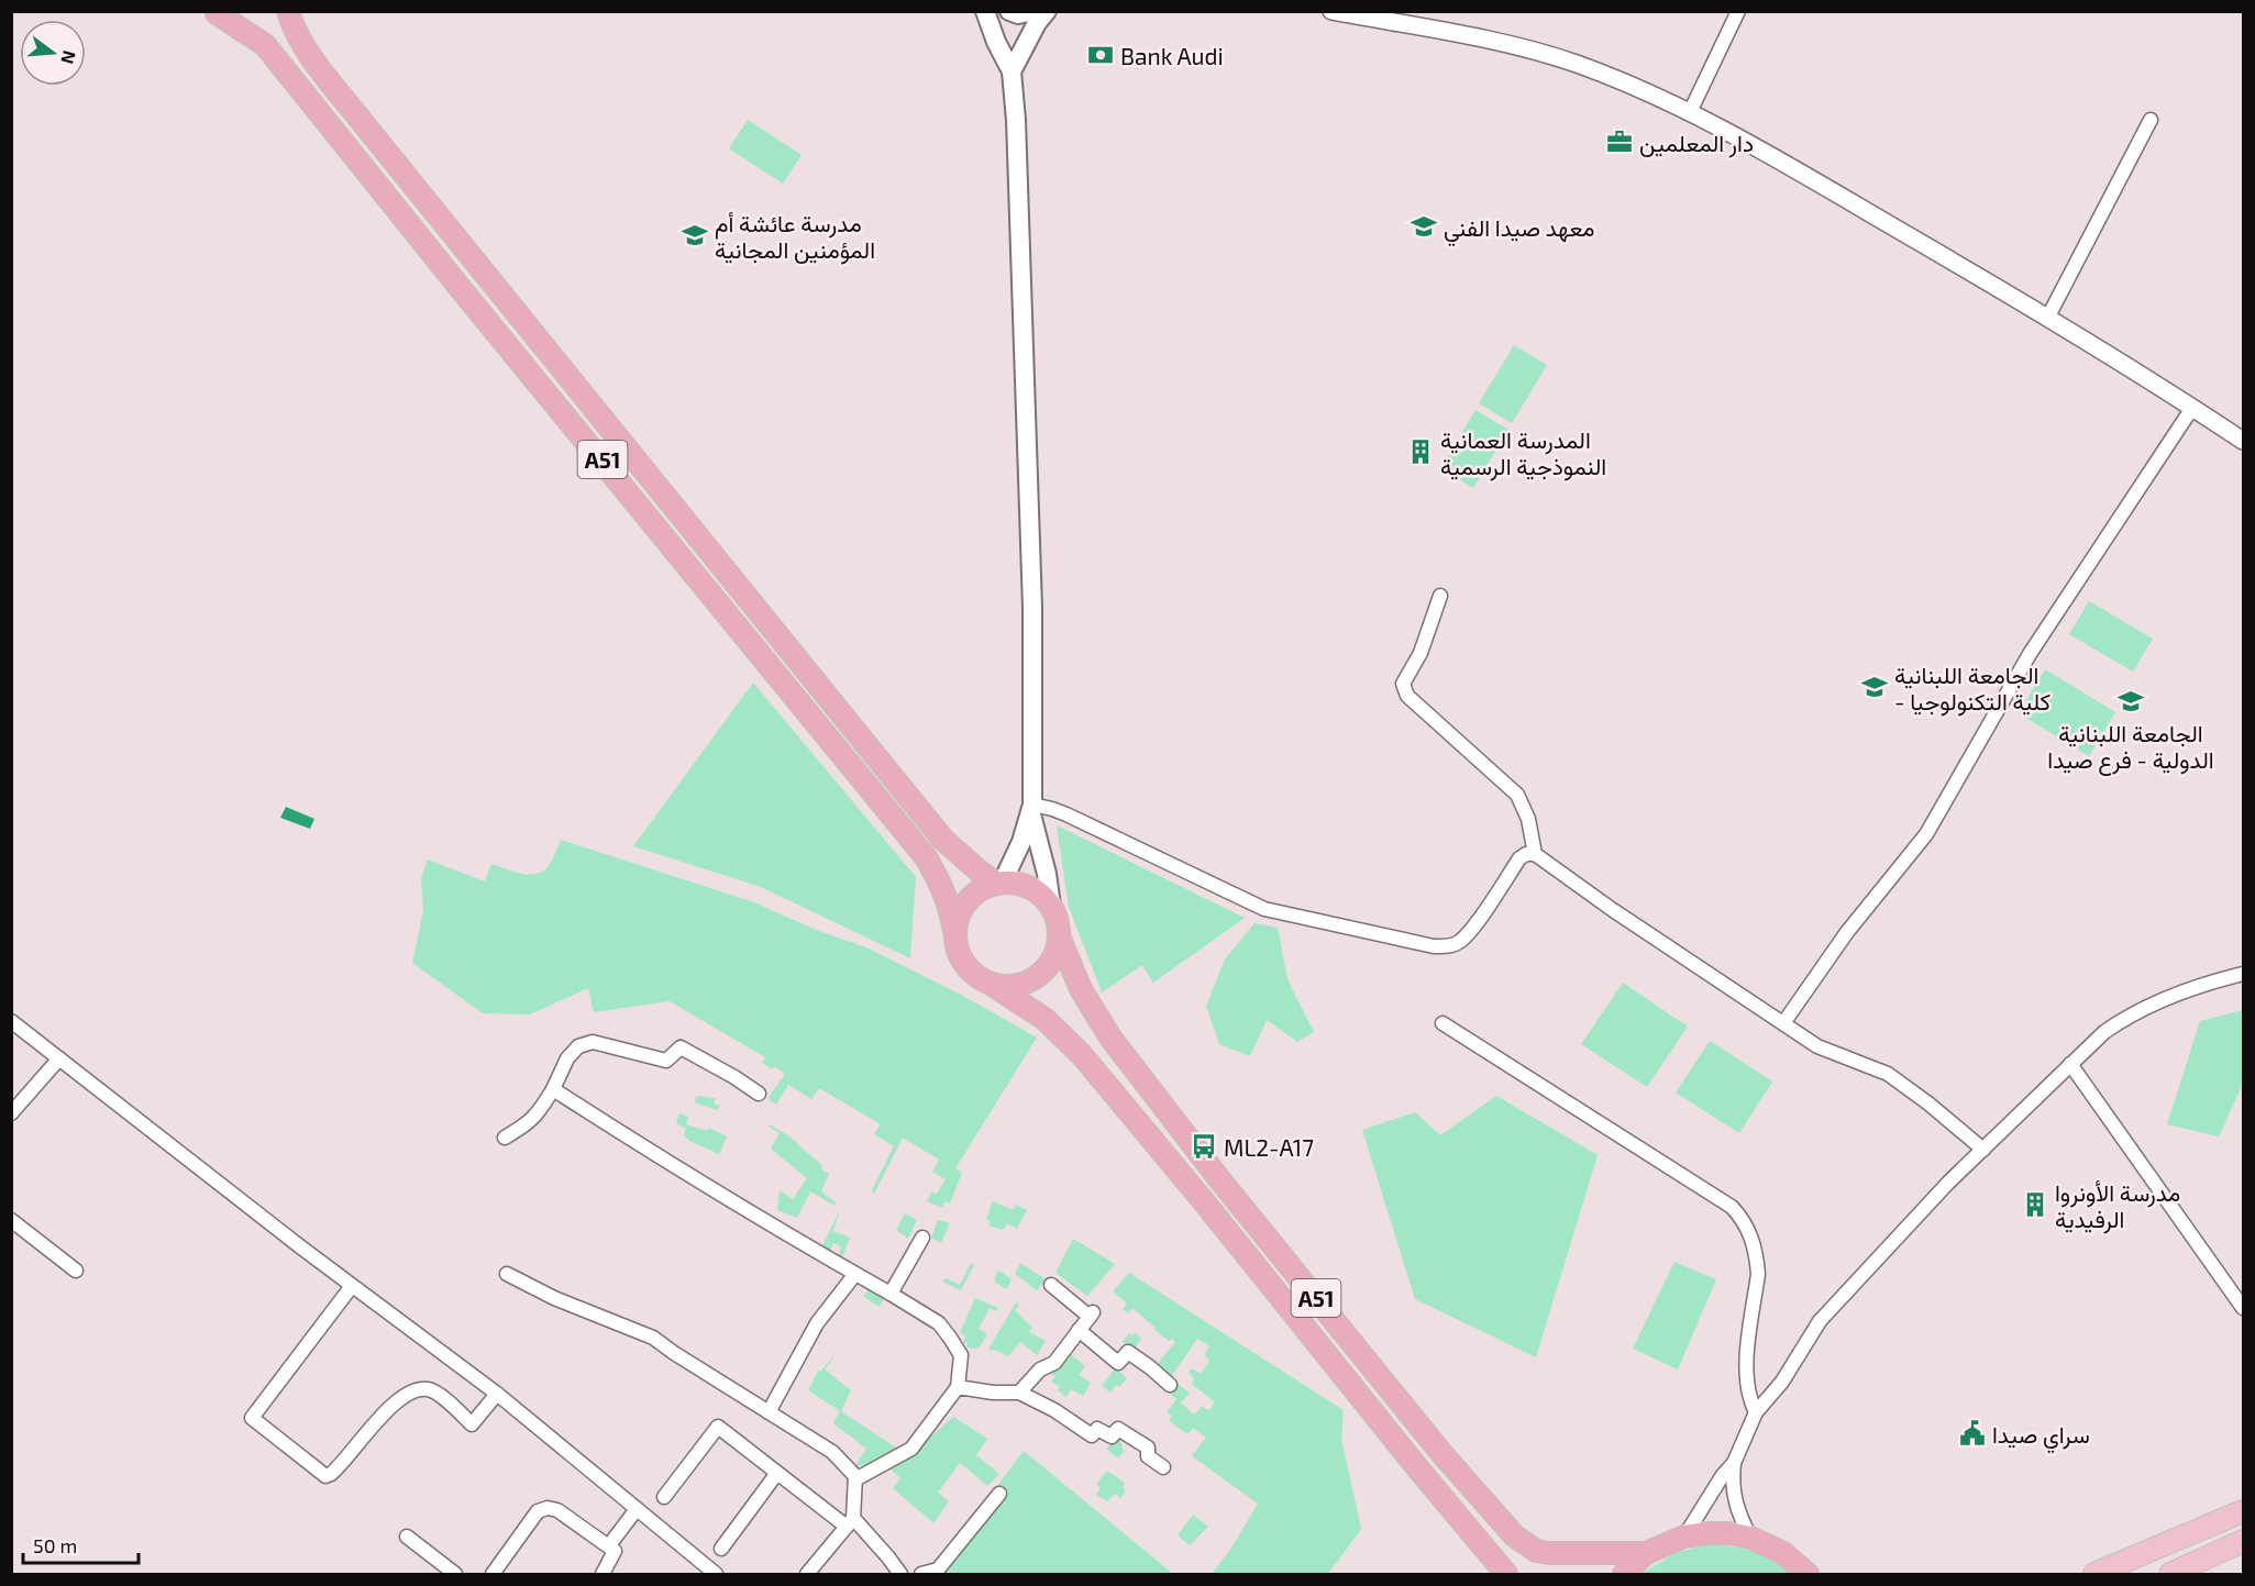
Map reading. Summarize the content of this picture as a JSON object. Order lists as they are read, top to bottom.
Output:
{
  "streets": {
    "highway": ["A51"]
  },
  "places": {
    "bank": ["Bank Audi"],
    "office": ["دار المعلمين"],
    "school or university": [
      "معهد صيدا الفني",
      "مدرسة عائشة أم المؤمنين المجانية",
      "الجامعة اللبنانية - كلية التكنولوجيا",
      "الجامعة اللبنانية الدولية - فرع صيدا"
    ],
    "building": ["المدرسة العمانية النموذجية الرسمية", "مدرسة الأونروا الرفيدية"],
    "bus stop": ["ML2-A17"],
    "public building": ["سراي صيدا"]
  },
  "scale_bar": "50 m",
  "north": "right"
}
